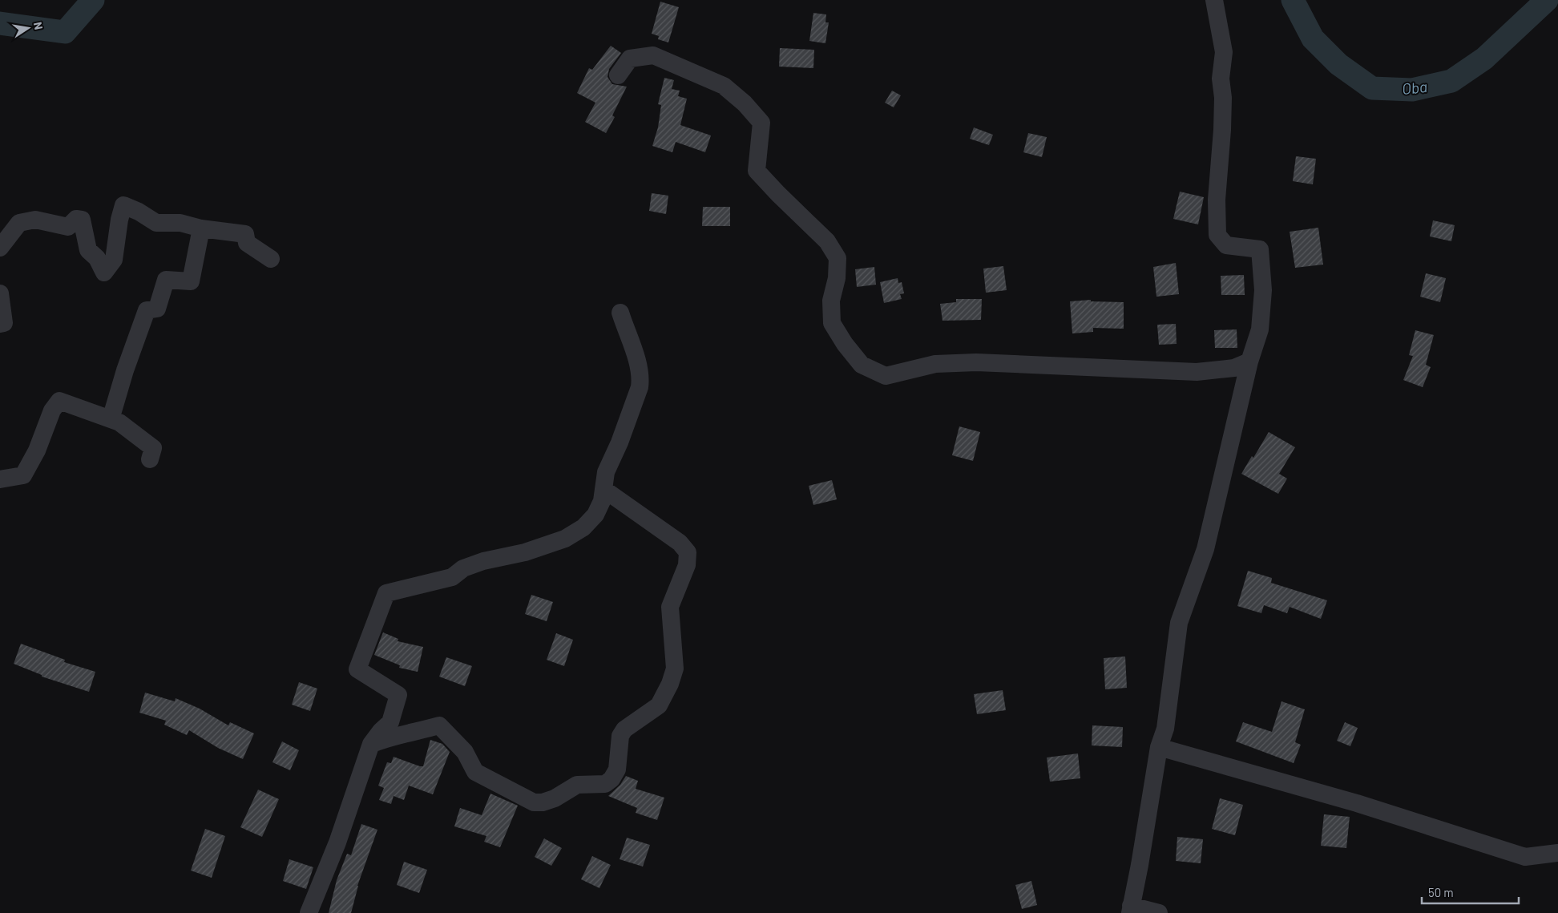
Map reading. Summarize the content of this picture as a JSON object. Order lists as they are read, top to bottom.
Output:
{
  "water": ["Oba"],
  "scale_bar": "50 m",
  "north": "right"
}
